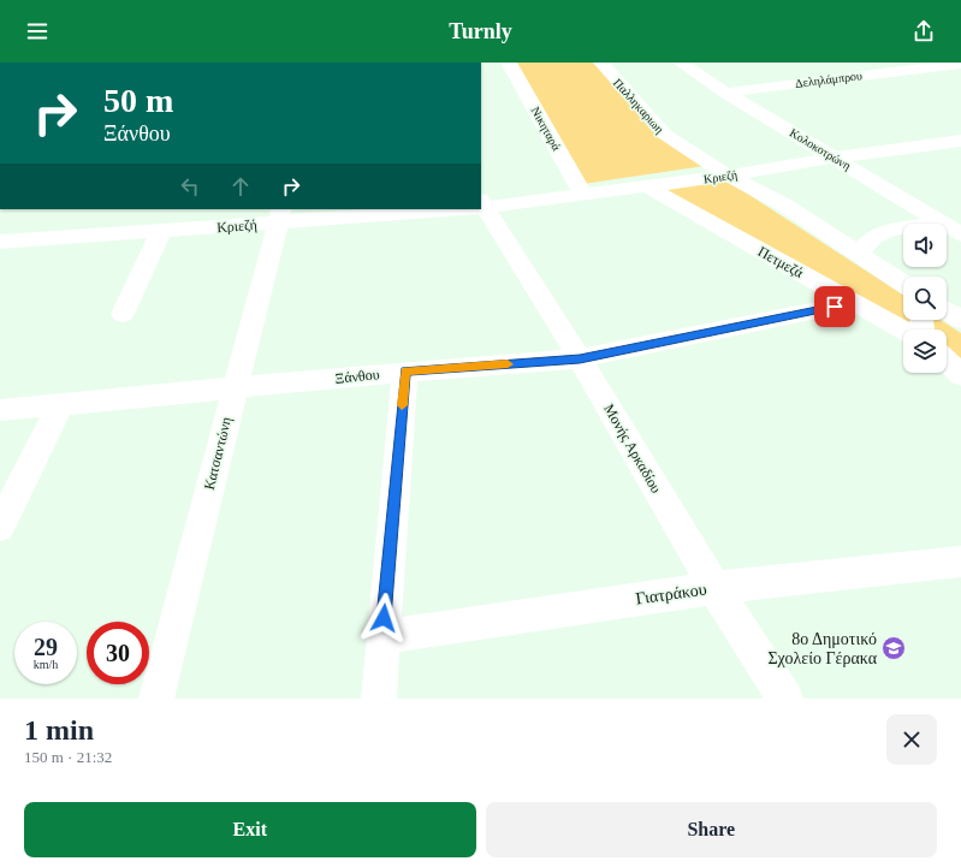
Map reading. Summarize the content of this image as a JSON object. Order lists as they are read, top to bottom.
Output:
{
  "streets": {
    "street": [
      "Δεληλάμπρου",
      "Παλληκαριωη",
      "Νικηταρά",
      "Κολοκοτρώνη",
      "Κριεζή",
      "Πετμεζά",
      "Ξάνθου",
      "Μονής Αρκαδίου",
      "Κατσαντώνη",
      "Γιατράκου"
    ]
  },
  "crossings": [
    ["Δεληλάμπρου", "Κολοκοτρώνη"],
    ["Παλληκαριωη", "Κριεζή"],
    ["Νικηταρά", "Κριεζή"],
    ["Κολοκοτρώνη", "Κριεζή"],
    ["Κριεζή", "Πετμεζά"],
    ["Κριεζή", "Κατσαντώνη"],
    ["Πετμεζά", "Ξάνθου"],
    ["Ξάνθου", "Μονής Αρκαδίου"],
    ["Ξάνθου", "Κατσαντώνη"],
    ["Μονής Αρκαδίου", "Γιατράκου"]
  ],
  "places": {
    "school or university": ["8ο Δημοτικό Σχολείο Γέρακα"]
  },
  "page": {
    "header": "Turnly",
    "turn": ["50 m", "Ξάνθου"],
    "speed": "29 km/h",
    "limit": "30",
    "heading": ["1 min", "150 m · 21:32"],
    "buttons": ["Exit", "Share"]
  }
}
